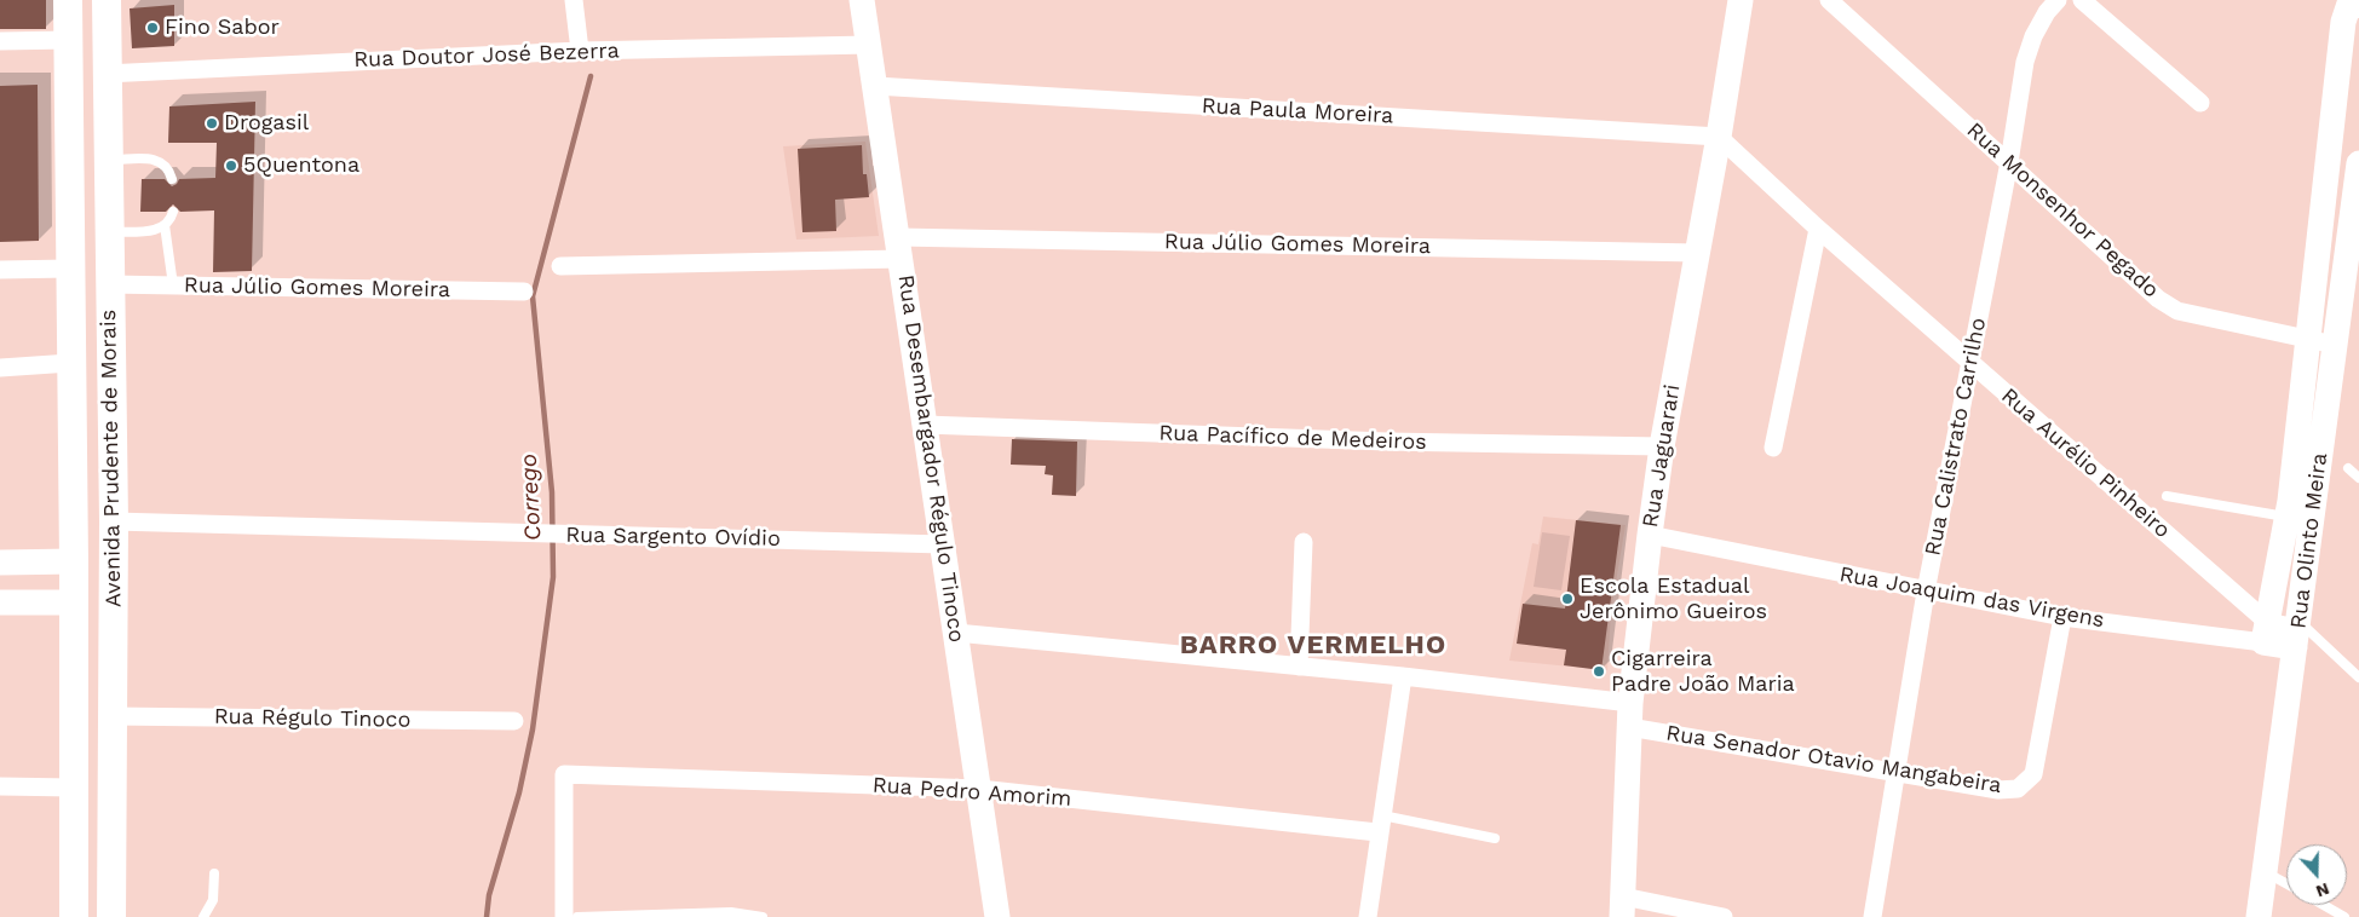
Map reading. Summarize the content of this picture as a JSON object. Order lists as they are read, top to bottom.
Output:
{
  "streets": {
    "main road": [
      "Rua Jaguarari",
      "Avenida Prudente de Morais",
      "Rua Desembargador Régulo Tinoco",
      "Rua Olinto Meira",
      "Rua Joaquim das Virgens"
    ],
    "street": [
      "Rua Doutor José Bezerra",
      "Rua Paula Moreira",
      "Rua Monsenhor Pegado",
      "Rua Júlio Gomes Moreira",
      "Rua Calistrato Carrilho",
      "Rua Pacífico de Medeiros",
      "Rua Aurélio Pinheiro",
      "Rua Sargento Ovídio",
      "Rua Régulo Tinoco",
      "Rua Senador Otavio Mangabeira",
      "Rua Pedro Amorim"
    ]
  },
  "crossings": [
    ["Rua Doutor José Bezerra", "Avenida Prudente de Morais"],
    ["Rua Doutor José Bezerra", "Rua Desembargador Régulo Tinoco"],
    ["Rua Paula Moreira", "Rua Jaguarari"],
    ["Rua Paula Moreira", "Rua Desembargador Régulo Tinoco"],
    ["Rua Paula Moreira", "Rua Aurélio Pinheiro"],
    ["Rua Monsenhor Pegado", "Rua Calistrato Carrilho"],
    ["Rua Monsenhor Pegado", "Rua Olinto Meira"],
    ["Rua Júlio Gomes Moreira", "Rua Jaguarari"],
    ["Rua Júlio Gomes Moreira", "Avenida Prudente de Morais"],
    ["Rua Júlio Gomes Moreira", "Rua Desembargador Régulo Tinoco"],
    ["Rua Calistrato Carrilho", "Rua Aurélio Pinheiro"],
    ["Rua Calistrato Carrilho", "Rua Joaquim das Virgens"],
    ["Rua Calistrato Carrilho", "Rua Senador Otavio Mangabeira"],
    ["Rua Pacífico de Medeiros", "Rua Jaguarari"],
    ["Rua Pacífico de Medeiros", "Rua Desembargador Régulo Tinoco"],
    ["Rua Jaguarari", "Rua Aurélio Pinheiro"],
    ["Rua Jaguarari", "Rua Joaquim das Virgens"],
    ["Rua Jaguarari", "Rua Senador Otavio Mangabeira"],
    ["Avenida Prudente de Morais", "Rua Sargento Ovídio"],
    ["Avenida Prudente de Morais", "Rua Régulo Tinoco"],
    ["Rua Desembargador Régulo Tinoco", "Rua Sargento Ovídio"],
    ["Rua Desembargador Régulo Tinoco", "Rua Senador Otavio Mangabeira"],
    ["Rua Desembargador Régulo Tinoco", "Rua Pedro Amorim"],
    ["Rua Aurélio Pinheiro", "Rua Olinto Meira"],
    ["Rua Aurélio Pinheiro", "Rua Joaquim das Virgens"],
    ["Rua Olinto Meira", "Rua Joaquim das Virgens"],
    ["Rua Joaquim das Virgens", "Rua Senador Otavio Mangabeira"]
  ],
  "districts": ["BARRO VERMELHO"],
  "water": ["Corrego"],
  "places": [
    "Fino Sabor",
    "Drogasil",
    "5Quentona",
    "Escola Estadual Jerônimo Gueiros",
    "Cigarreira Padre João Maria"
  ],
  "north": "bottom"
}
